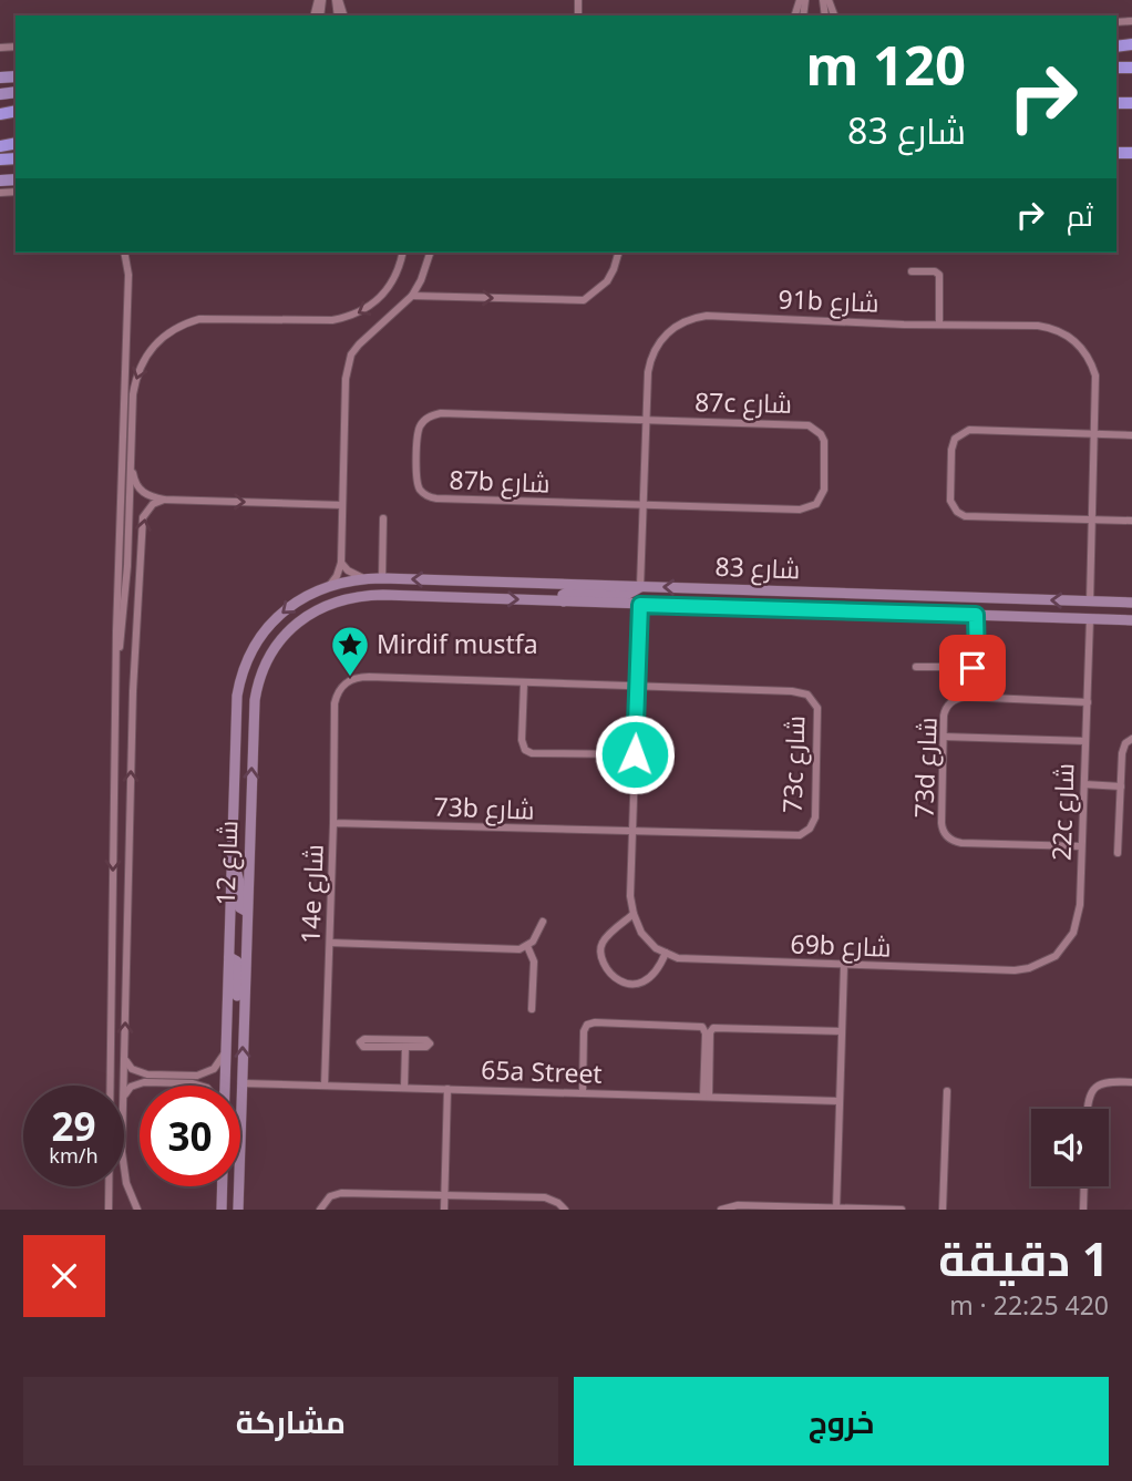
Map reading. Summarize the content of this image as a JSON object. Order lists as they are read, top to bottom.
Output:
{
  "streets": {
    "street": [
      "91b شارع",
      "87c شارع",
      "87b شارع",
      "شارع 83",
      "73c شارع",
      "73d شارع",
      "73b شارع",
      "22c شارع",
      "شارع 12",
      "14e شارع",
      "69b شارع",
      "65a Street"
    ]
  },
  "crossings": [
    ["91b شارع", "87c شارع"],
    ["91b شارع", "87b شارع"],
    ["87c شارع", "87b شارع"],
    ["شارع 83", "22c شارع"],
    ["شارع 83", "شارع 12"],
    ["73c شارع", "73b شارع"],
    ["73d شارع", "22c شارع"],
    ["73b شارع", "14e شارع"],
    ["22c شارع", "69b شارع"],
    ["شارع 12", "65a Street"],
    ["14e شارع", "65a Street"]
  ],
  "places": {
    "place": ["Mirdif mustfa"]
  },
  "page": {
    "turn": ["120 m", "شارع 83"],
    "then": "ثم",
    "speed": "29 km/h",
    "limit": "30",
    "heading": ["1 دقيقة", "420 m · 22:25"],
    "buttons": ["خروج", "مشاركة"]
  }
}
